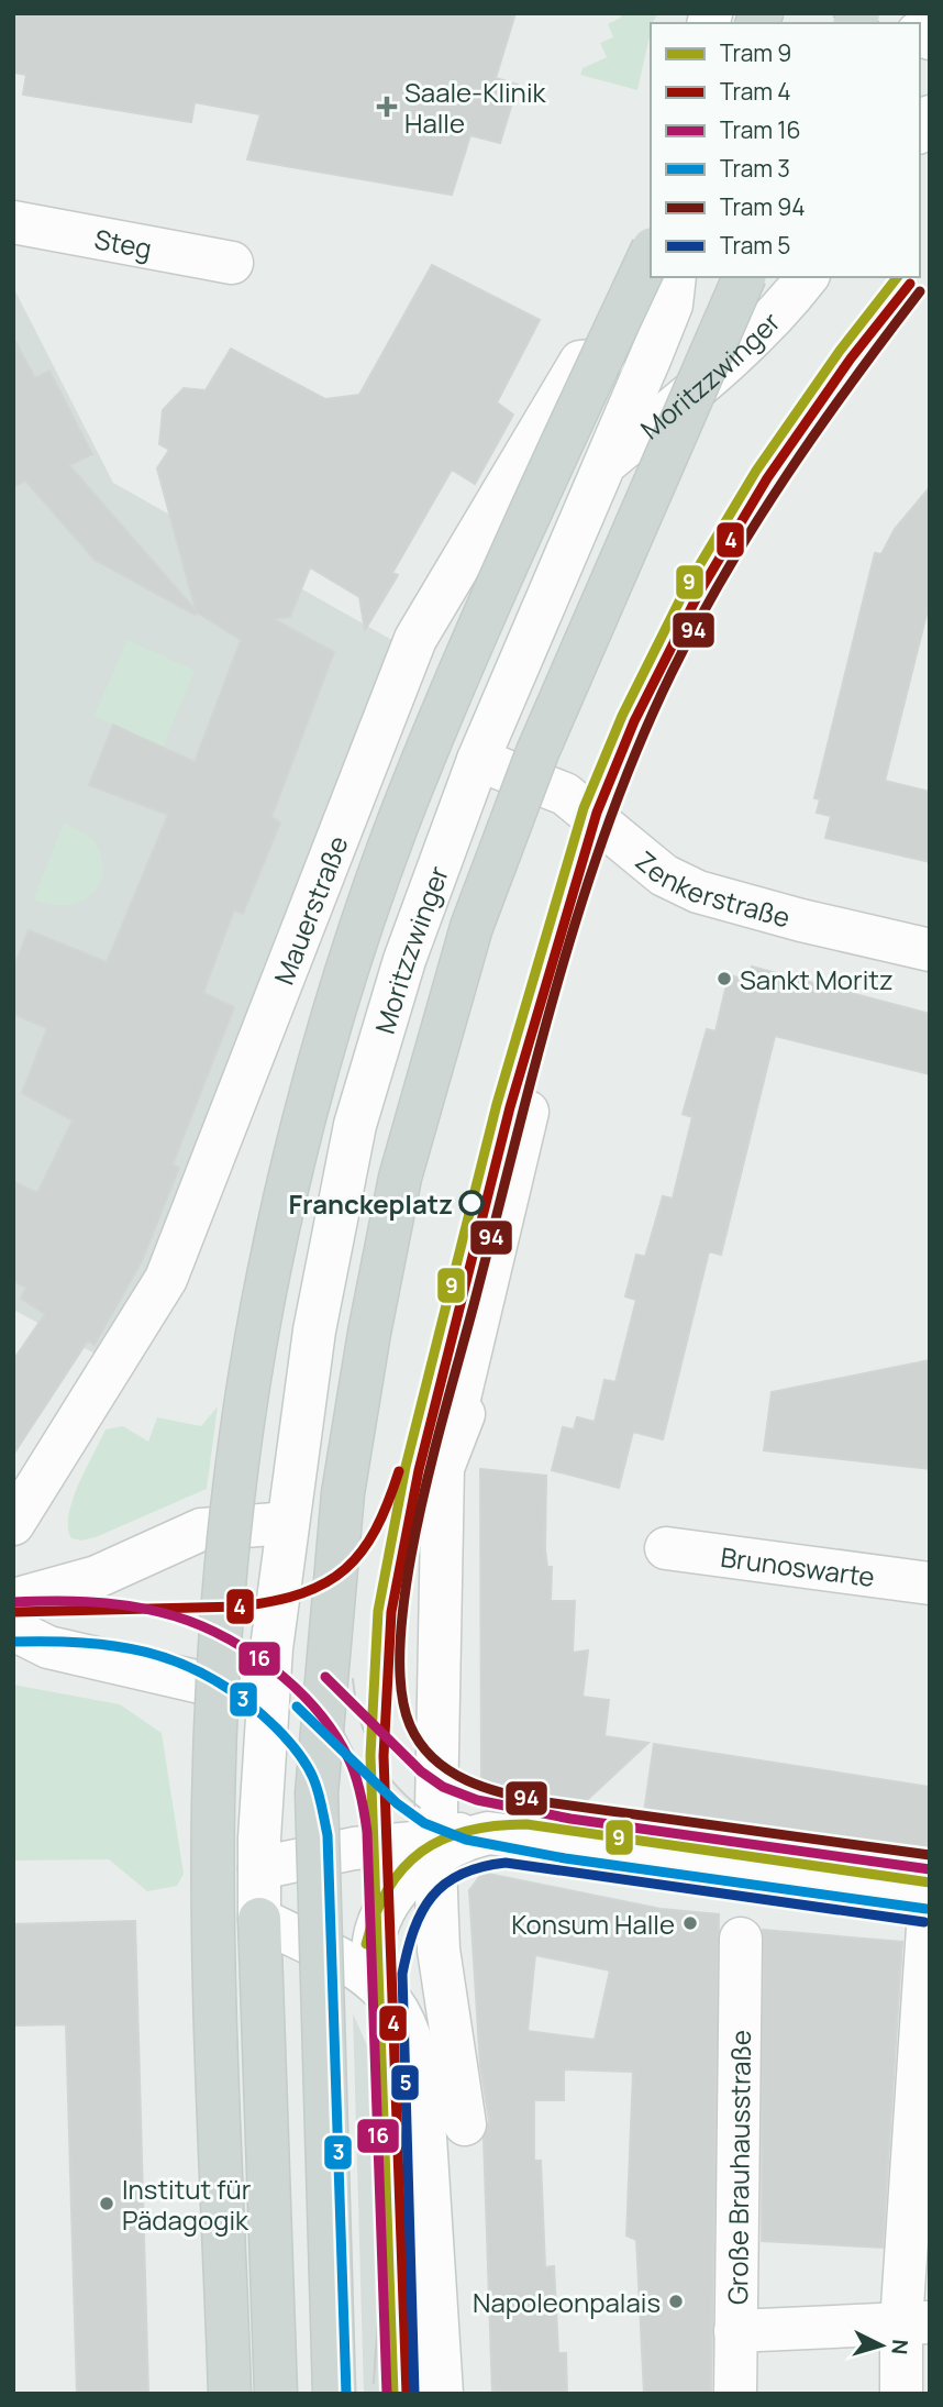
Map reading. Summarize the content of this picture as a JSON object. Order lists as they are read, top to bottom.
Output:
{
  "streets": {
    "street": [
      "Steg",
      "Moritzzwinger",
      "Zenkerstraße",
      "Mauerstraße",
      "Brunoswarte",
      "Große Brauhausstraße"
    ]
  },
  "crossings": [
    ["Moritzzwinger", "Zenkerstraße"],
    ["Moritzzwinger", "Mauerstraße"]
  ],
  "places": {
    "health": ["Saale-Klinik Halle"],
    "other": [
      "Sankt Moritz",
      "Franckeplatz",
      "Konsum Halle",
      "Institut für Pädagogik",
      "Napoleonpalais"
    ]
  },
  "lines": [
    "tram line 9",
    "tram line 4",
    "tram line 94",
    "tram line 16",
    "tram line 3",
    "tram line 5"
  ],
  "legend": [
    "Tram 9",
    "Tram 4",
    "Tram 16",
    "Tram 3",
    "Tram 94",
    "Tram 5"
  ],
  "north": "right"
}
